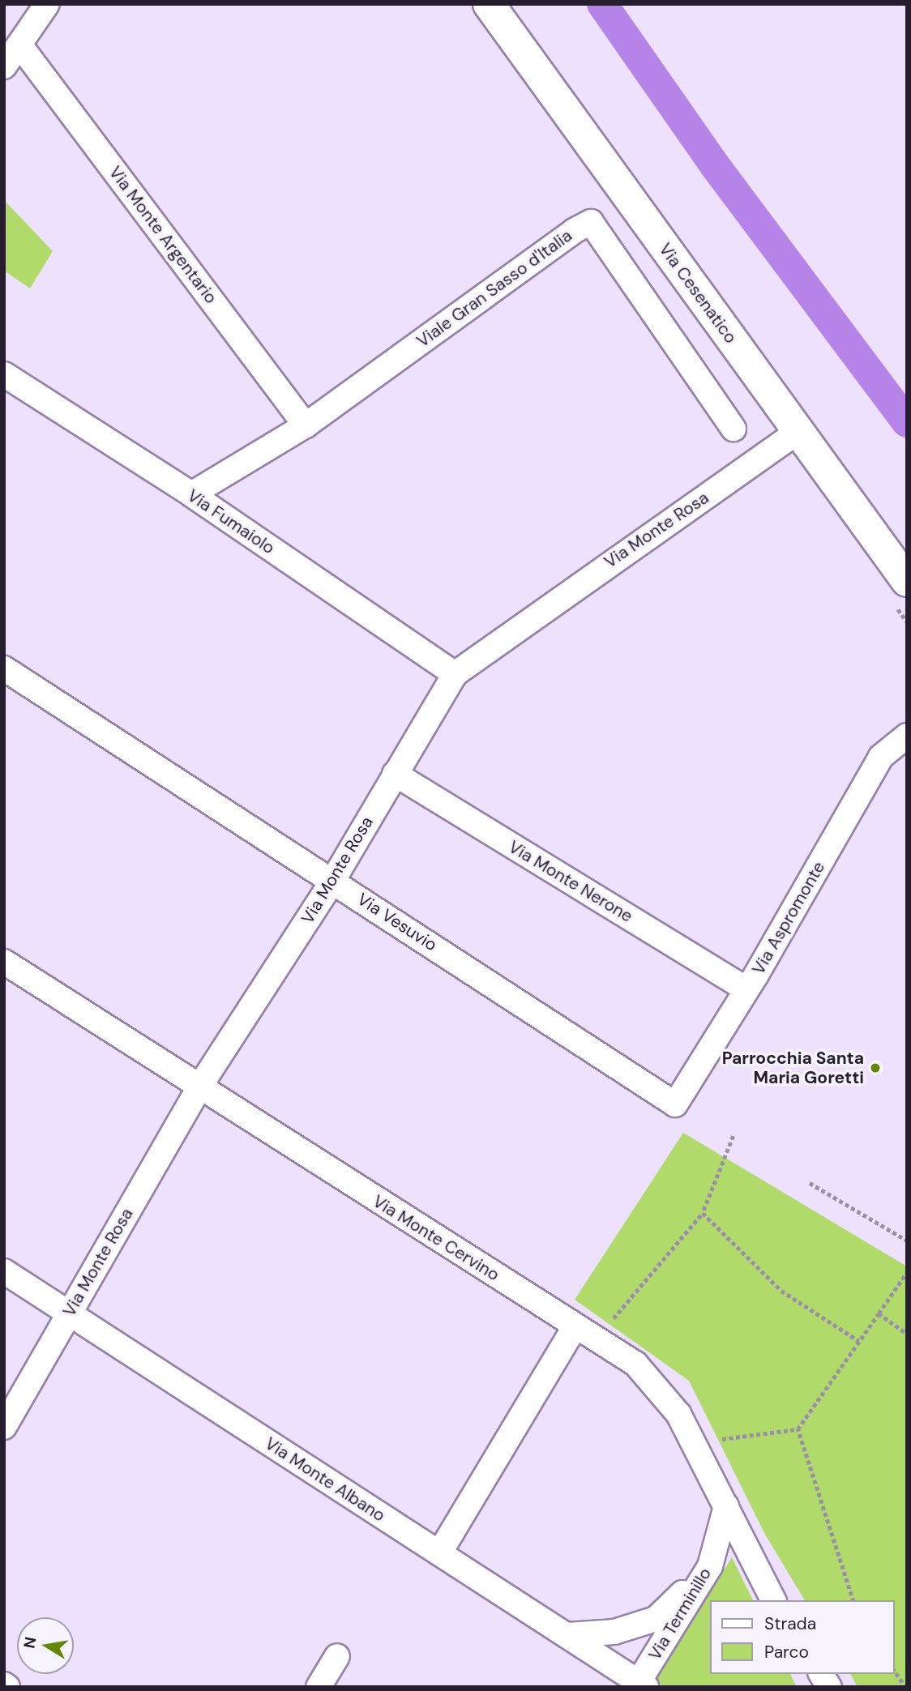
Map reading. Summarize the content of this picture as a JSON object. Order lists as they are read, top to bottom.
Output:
{
  "streets": {
    "main road": ["Via Cesenatico"],
    "street": [
      "Via Monte Argentario",
      "Viale Gran Sasso d'Italia",
      "Via Fumaiolo",
      "Via Monte Rosa",
      "Via Monte Nerone",
      "Via Aspromonte",
      "Via Vesuvio",
      "Via Monte Cervino",
      "Via Monte Albano",
      "Via Terminillo"
    ]
  },
  "crossings": [
    ["Via Monte Argentario", "Viale Gran Sasso d'Italia"],
    ["Viale Gran Sasso d'Italia", "Via Fumaiolo"],
    ["Via Cesenatico", "Via Monte Rosa"],
    ["Via Fumaiolo", "Via Monte Rosa"],
    ["Via Monte Rosa", "Via Monte Nerone"],
    ["Via Monte Rosa", "Via Vesuvio"],
    ["Via Monte Rosa", "Via Monte Cervino"],
    ["Via Monte Rosa", "Via Monte Albano"],
    ["Via Monte Nerone", "Via Aspromonte"],
    ["Via Aspromonte", "Via Vesuvio"],
    ["Via Monte Cervino", "Via Terminillo"],
    ["Via Monte Albano", "Via Terminillo"]
  ],
  "places": ["Parrocchia Santa Maria Goretti"],
  "legend": ["Strada", "Parco"],
  "north": "left"
}
